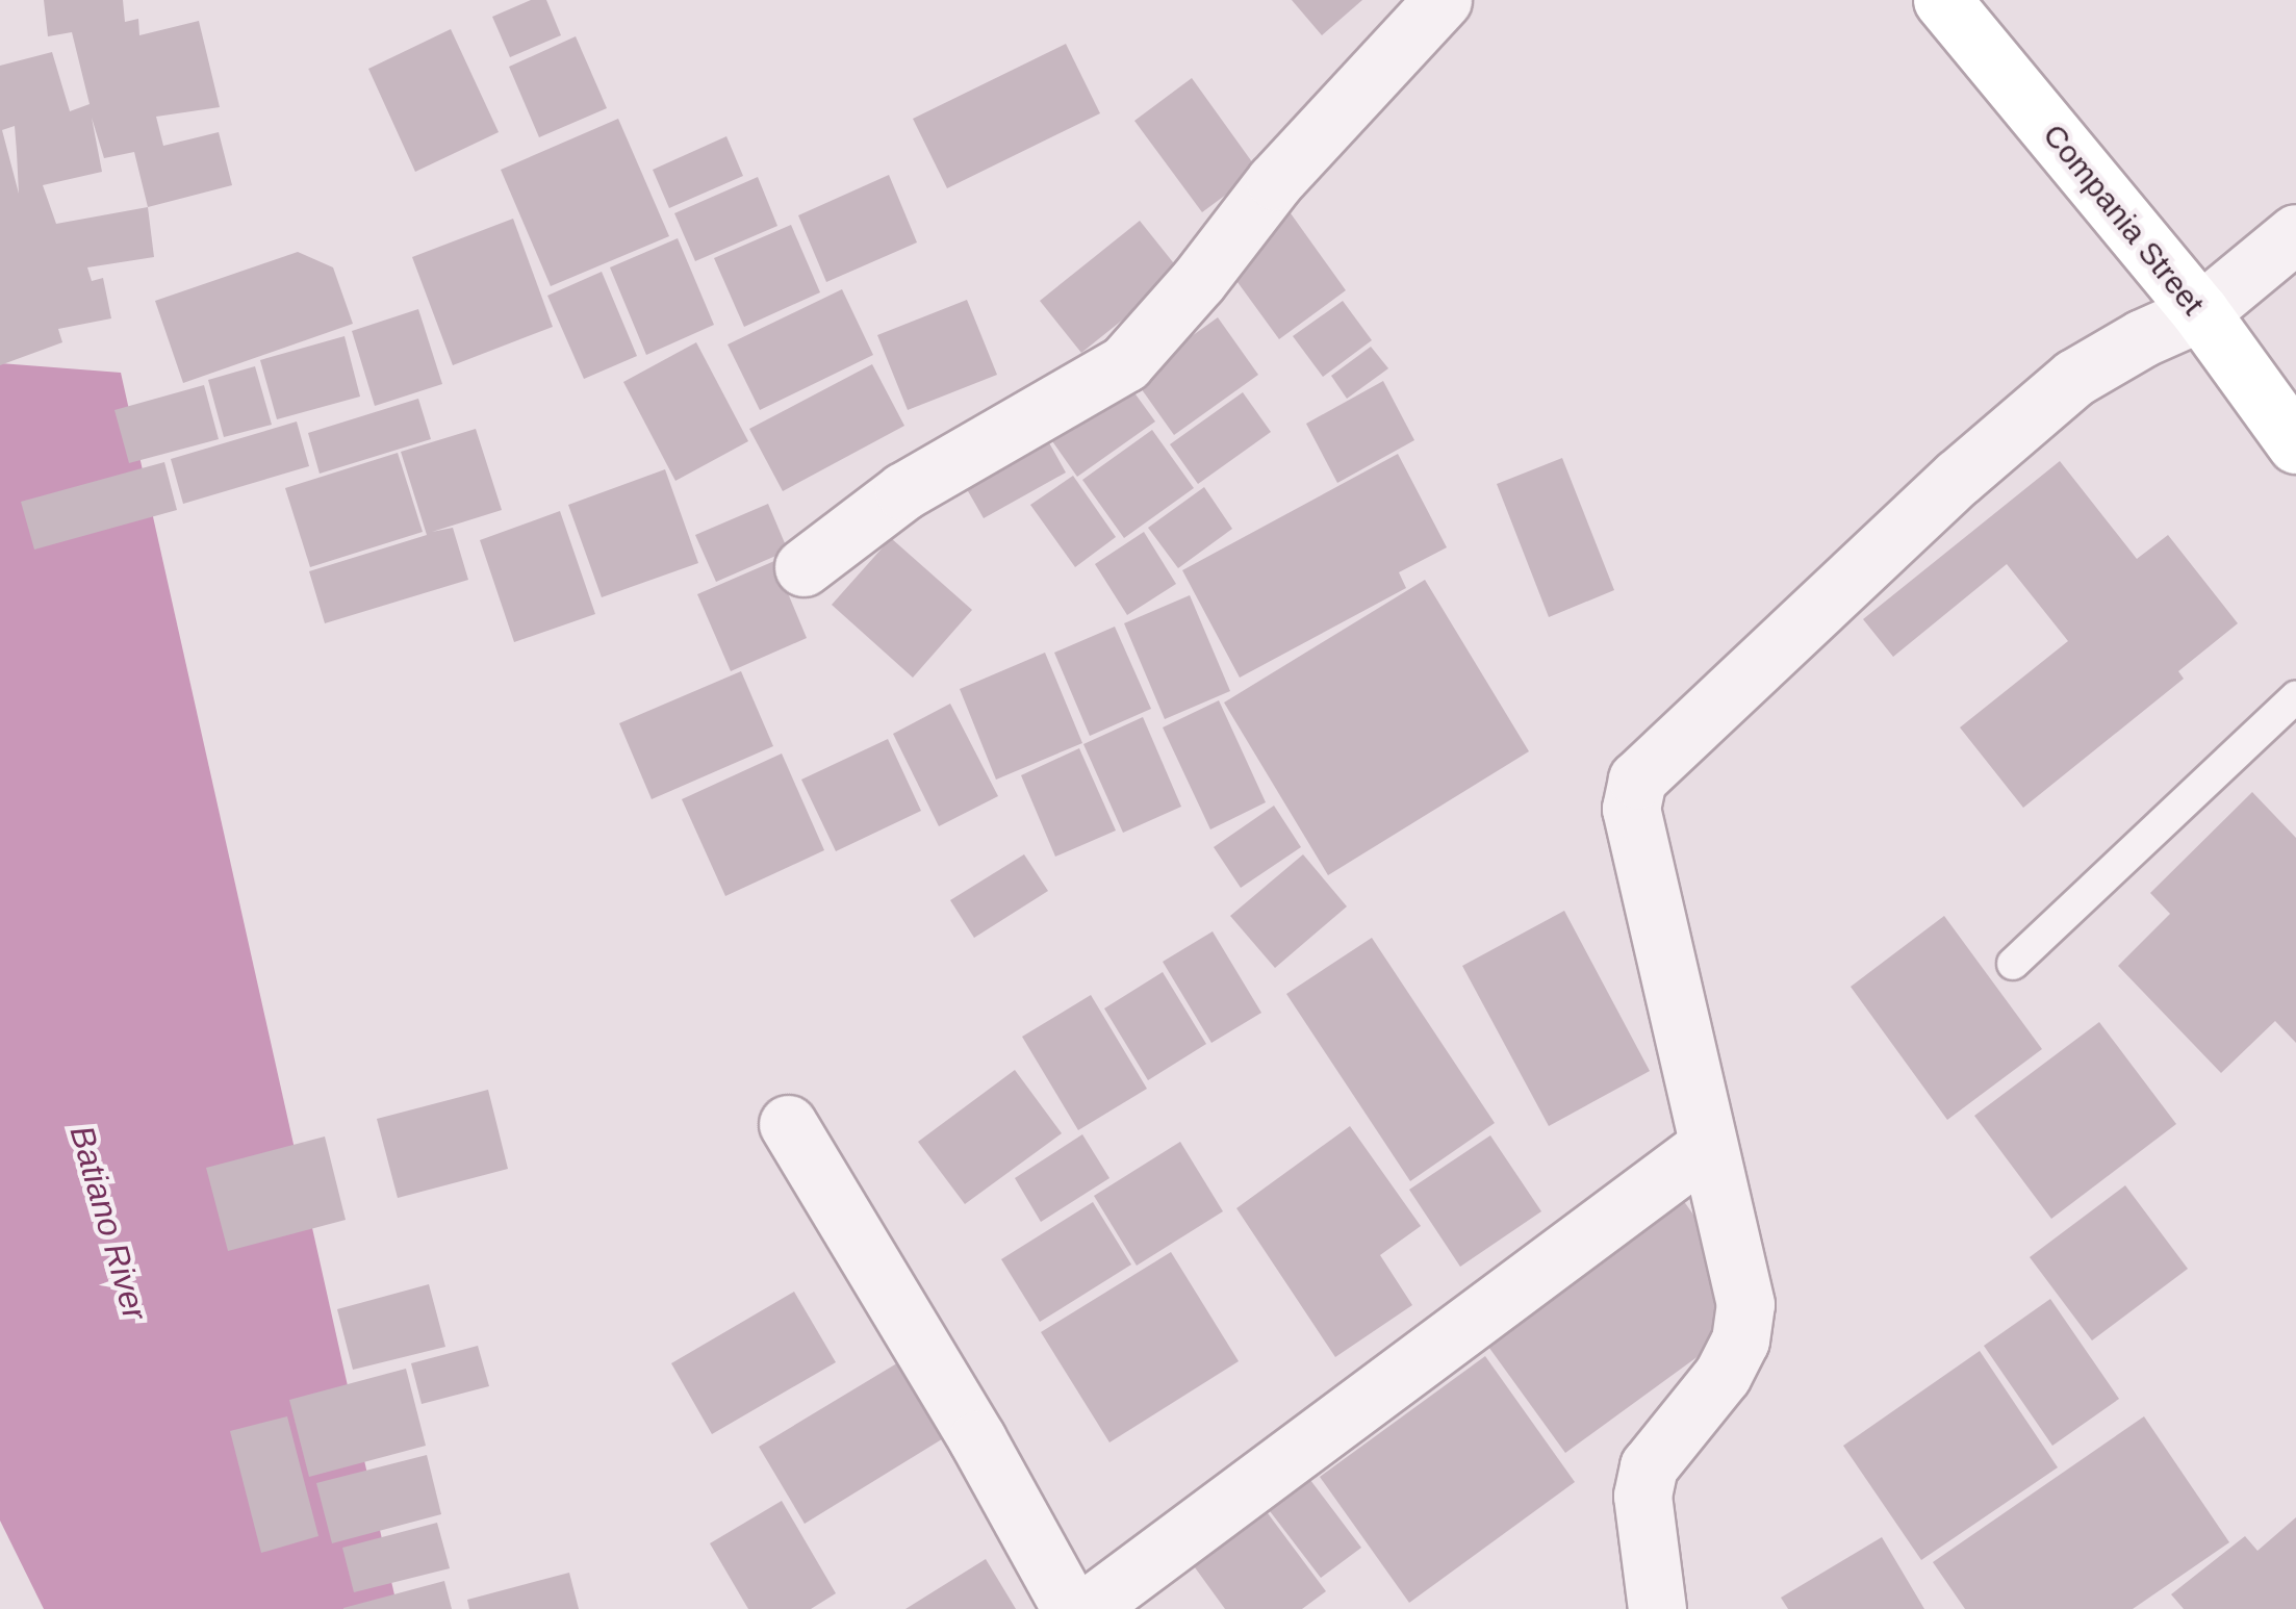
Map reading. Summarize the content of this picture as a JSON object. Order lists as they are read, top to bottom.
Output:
{
  "streets": {
    "street": ["Compania Street"]
  },
  "water": ["Batiano River"]
}
